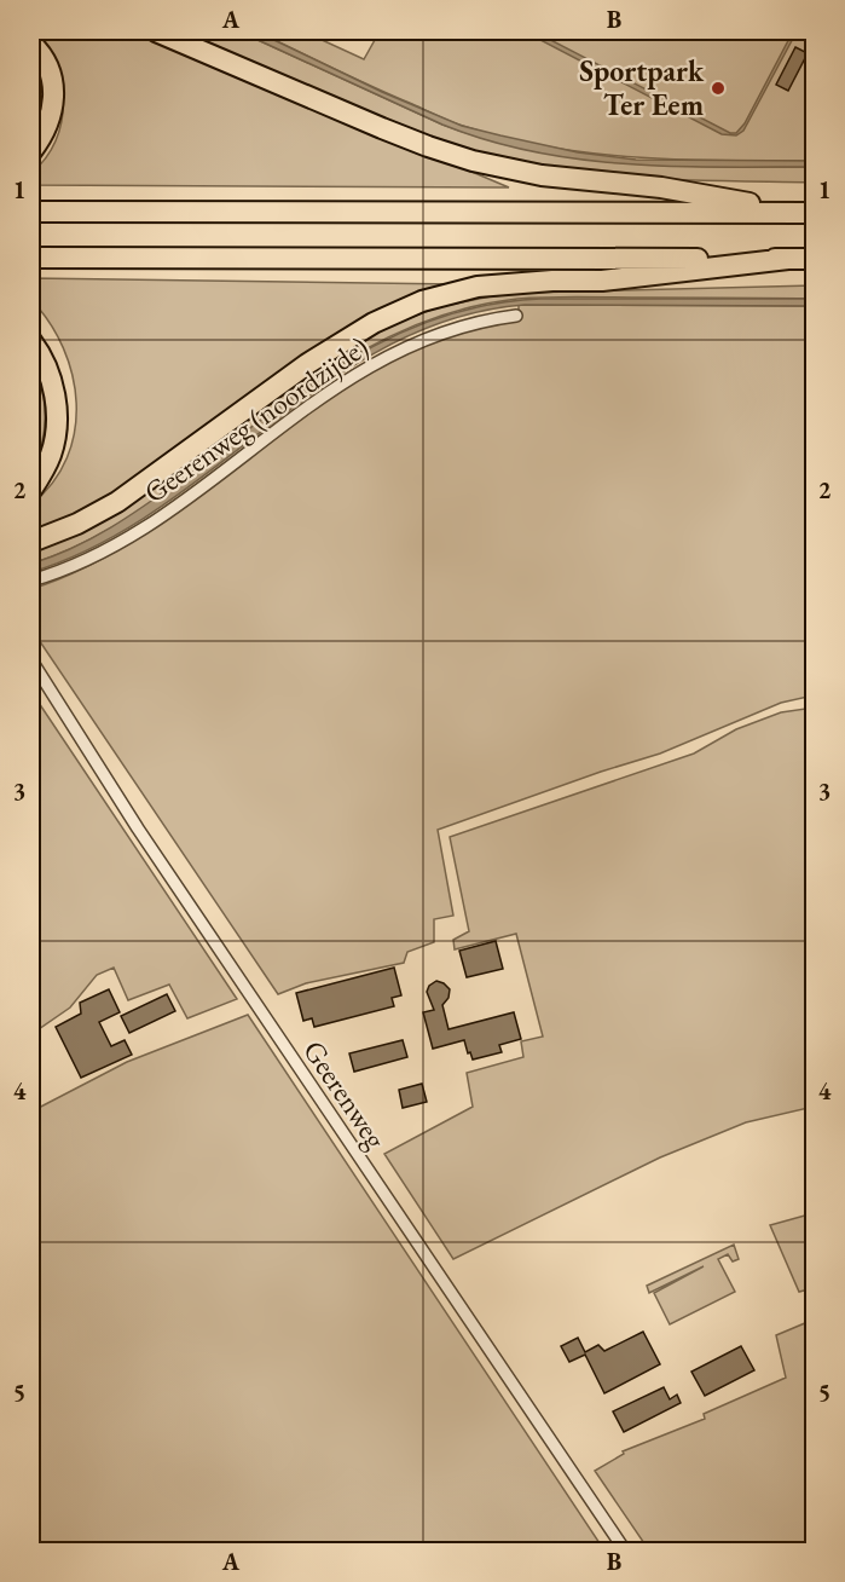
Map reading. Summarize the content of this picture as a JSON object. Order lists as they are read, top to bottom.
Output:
{
  "streets": {
    "street": ["Geerenweg (noordzijde)", "Geerenweg"]
  },
  "places": ["Sportpark Ter Eem"],
  "grid": {
    "columns": ["A", "B"],
    "rows": [
      "1",
      "2",
      "3",
      "4",
      "5"
    ]
  }
}
